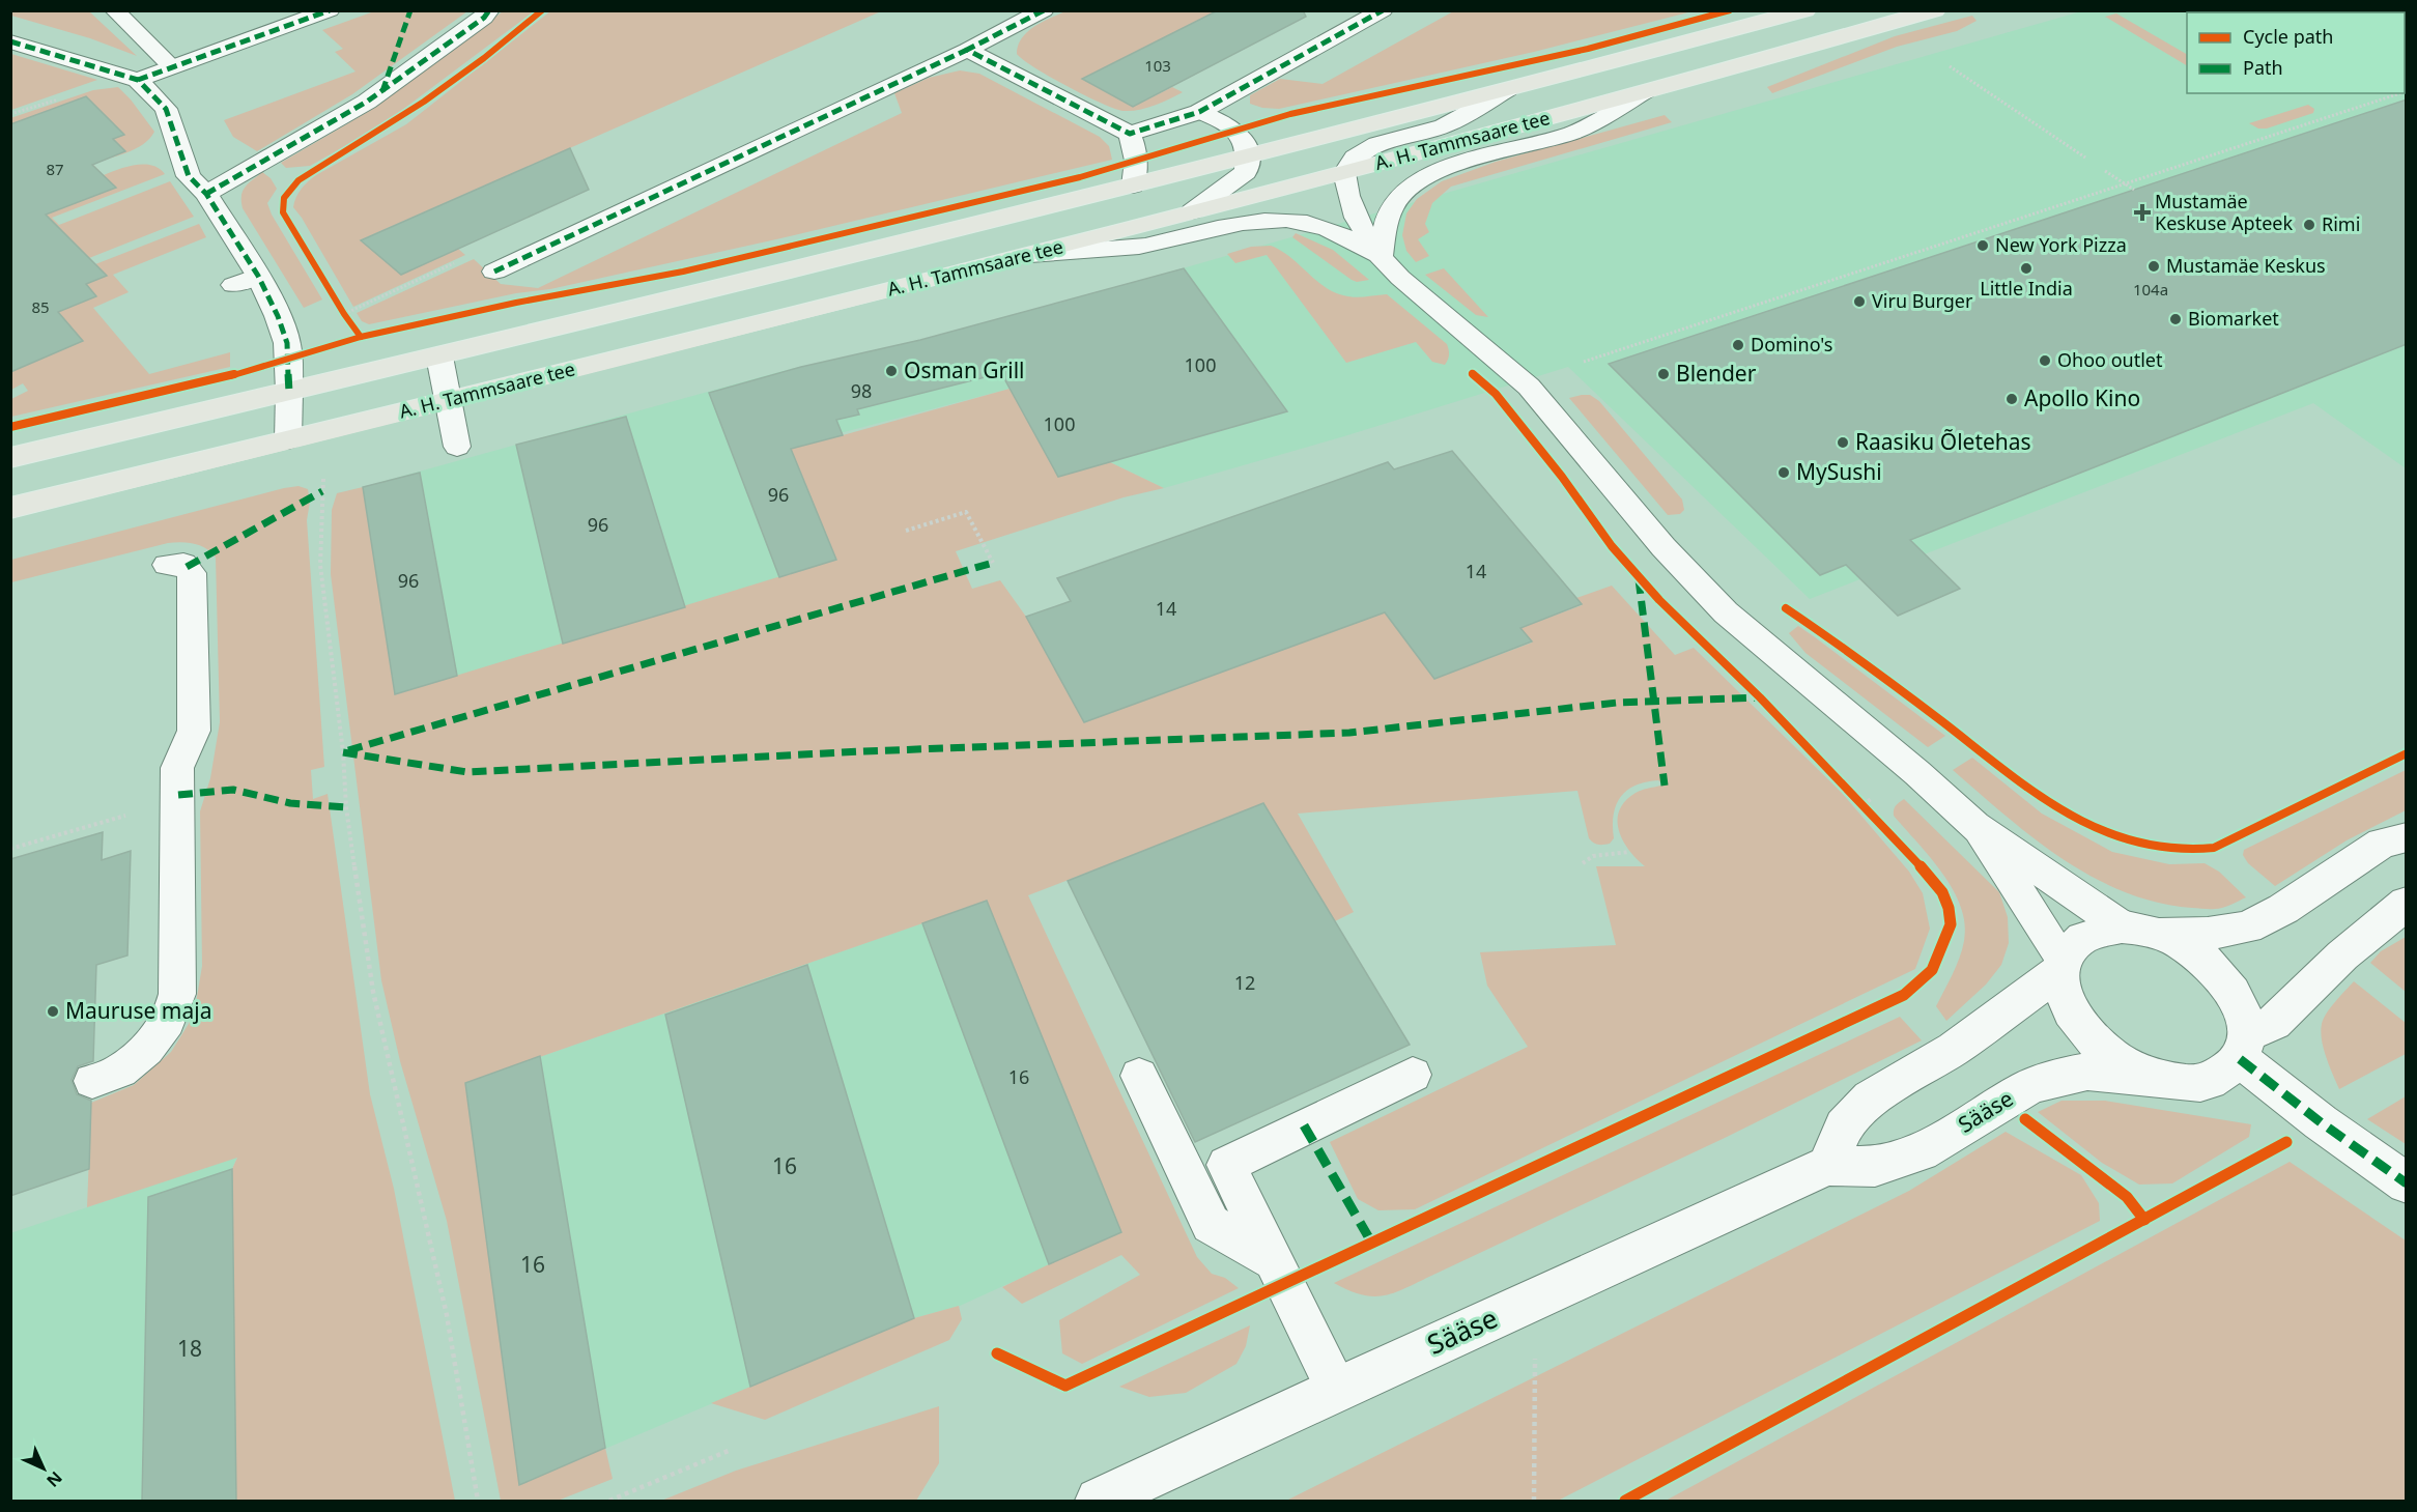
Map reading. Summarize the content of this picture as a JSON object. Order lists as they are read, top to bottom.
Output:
{
  "streets": {
    "main road": ["A. H. Tammsaare tee"],
    "street": ["Sääse"]
  },
  "places": {
    "health": ["Mustamäe Keskuse Apteek"],
    "other": [
      "Rimi",
      "New York Pizza",
      "Mustamäe Keskus",
      "Little India",
      "Viru Burger",
      "Biomarket",
      "Domino's",
      "Ohoo outlet",
      "Osman Grill",
      "Blender",
      "Apollo Kino",
      "Raasiku Õletehas",
      "MySushi",
      "Mauruse maja"
    ]
  },
  "house_numbers": [
    "103",
    "87",
    "104a",
    "85",
    "100",
    "98",
    "100",
    "96",
    "96",
    "14",
    "96",
    "14",
    "12",
    "16",
    "16",
    "16",
    "18"
  ],
  "legend": ["Cycle path", "Path"],
  "north": "bottom right"
}
